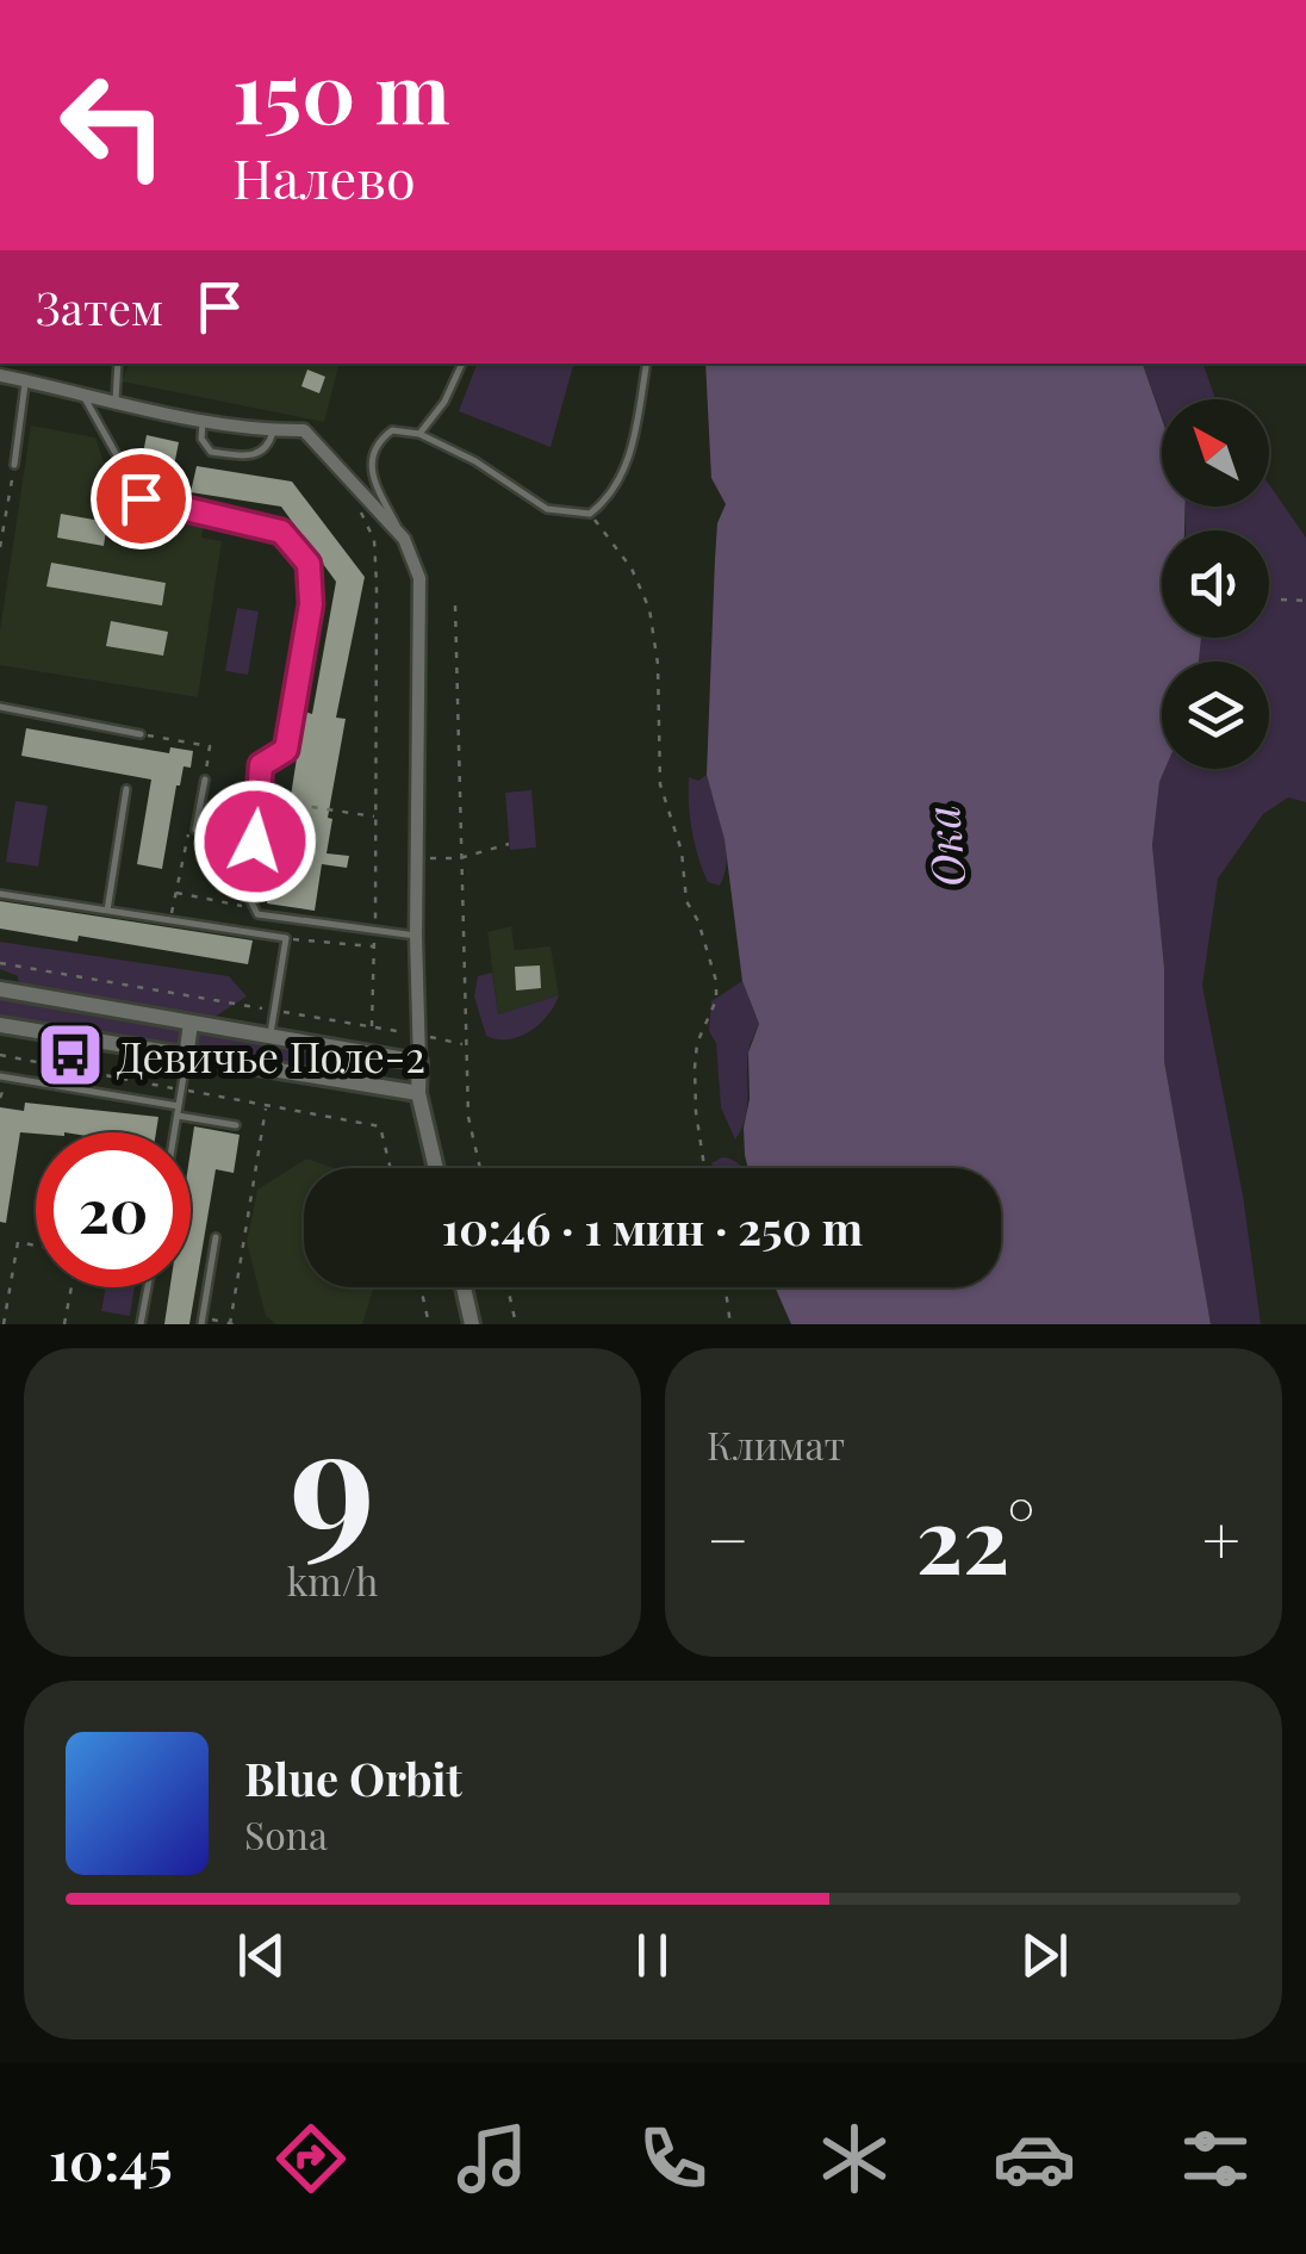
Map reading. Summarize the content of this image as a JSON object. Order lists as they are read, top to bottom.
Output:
{
  "water": ["Ока"],
  "places": {
    "bus stop": ["Девичье Поле-2"]
  },
  "north": "top left",
  "page": {
    "turn": ["150 m", "Налево"],
    "then": "Затем",
    "limit": "20",
    "trip": "10:46 · 1 мин · 250 m",
    "tile": [
      ["9", "km/h"],
      "Климат"
    ],
    "heat": ["−", "22°", "+"],
    "song": ["Blue Orbit", "Sona"],
    "tabs": "10:45"
  }
}
